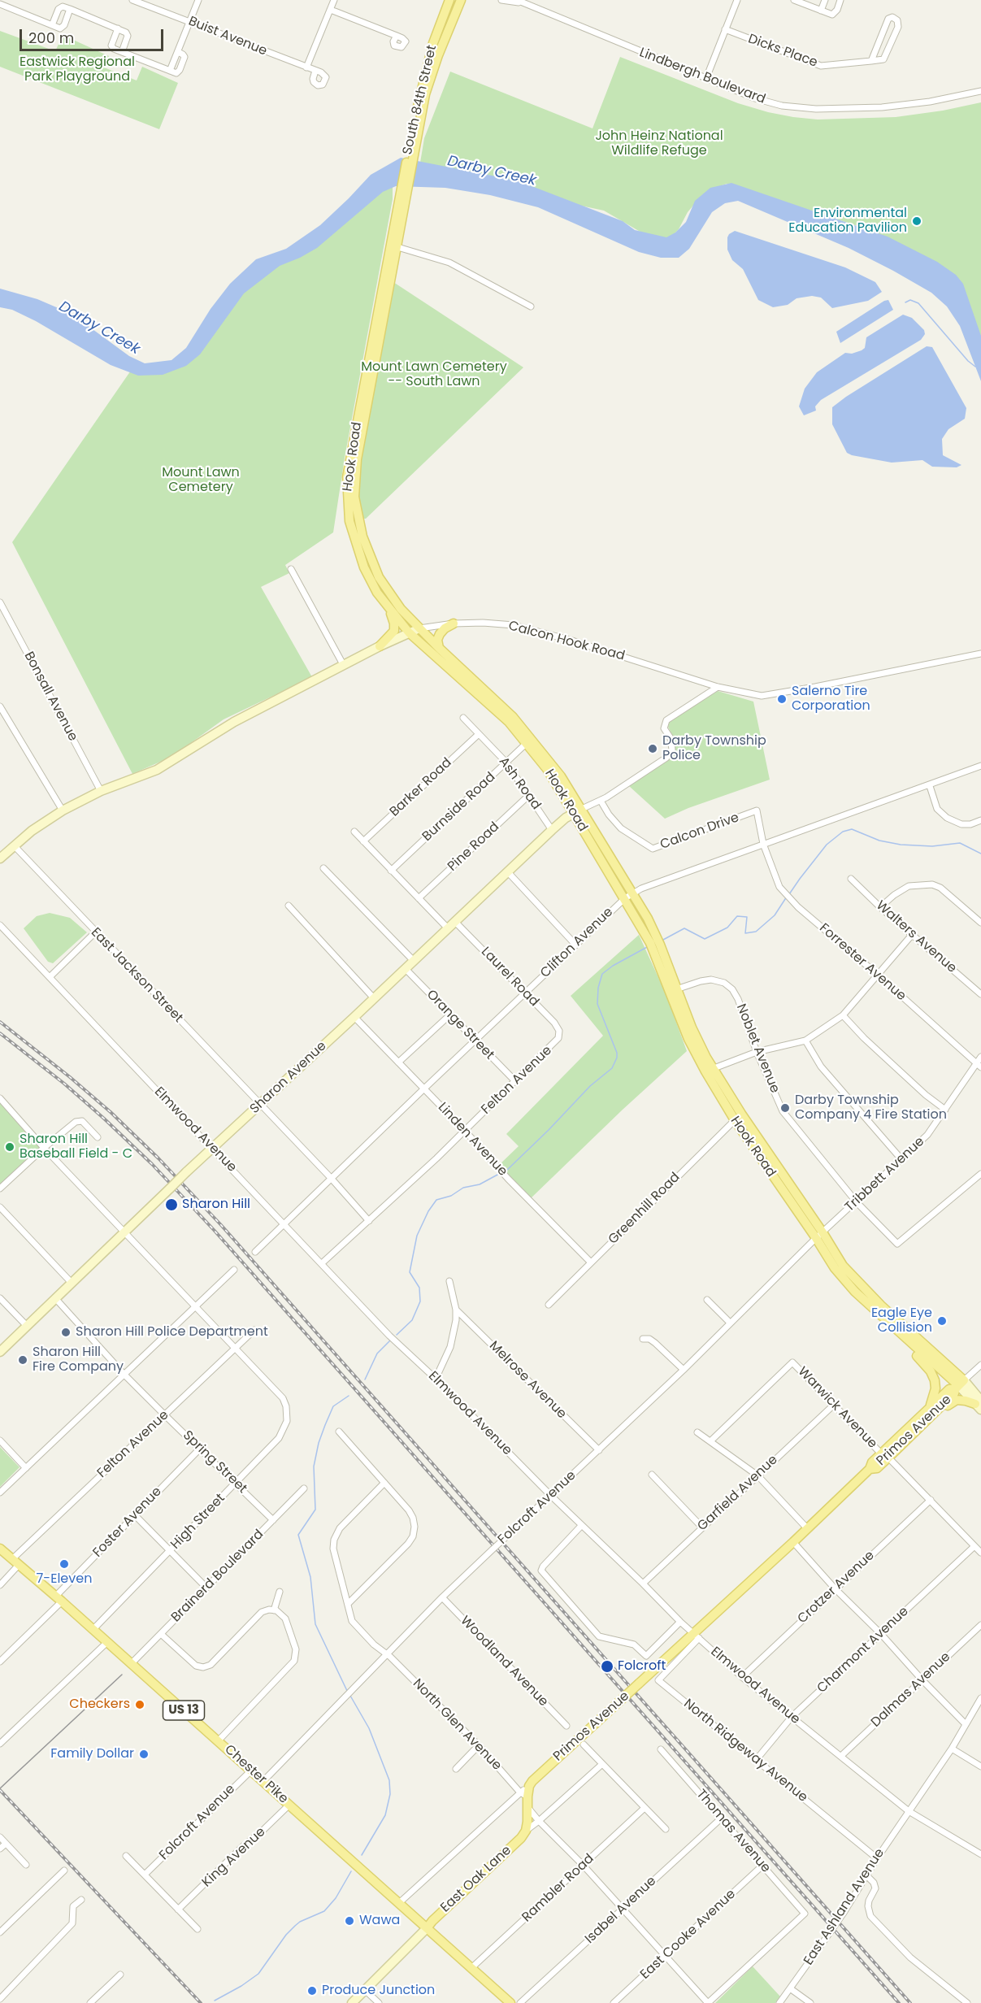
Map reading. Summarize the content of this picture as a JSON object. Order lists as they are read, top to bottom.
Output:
{
  "streets": {
    "main road": [
      "South 84th Street",
      "Hook Road",
      "Primos Avenue",
      "US 13",
      "Chester Pike",
      "East Oak Lane"
    ],
    "street": [
      "Buist Avenue",
      "Dicks Place",
      "Lindbergh Boulevard",
      "Calcon Hook Road",
      "Bonsall Avenue",
      "Ash Road",
      "Barker Road",
      "Burnside Road",
      "Calcon Drive",
      "Pine Road",
      "Walters Avenue",
      "Clifton Avenue",
      "Forrester Avenue",
      "East Jackson Street",
      "Laurel Road",
      "Orange Street",
      "Noblet Avenue",
      "Sharon Avenue",
      "Felton Avenue",
      "Elmwood Avenue",
      "Linden Avenue",
      "Tribbett Avenue",
      "Greenhill Road",
      "Melrose Avenue",
      "Warwick Avenue",
      "Spring Street",
      "Garfield Avenue",
      "Folcroft Avenue",
      "High Street",
      "Foster Avenue",
      "Brainerd Boulevard",
      "Crotzer Avenue",
      "Charmont Avenue",
      "Woodland Avenue",
      "Dalmas Avenue",
      "North Glen Avenue",
      "North Ridgeway Avenue",
      "Thomas Avenue",
      "King Avenue",
      "Rambler Road",
      "East Ashland Avenue",
      "Isabel Avenue",
      "East Cooke Avenue"
    ]
  },
  "crossings": [
    ["South 84th Street", "Hook Road"],
    ["Hook Road", "Calcon Hook Road"],
    ["Hook Road", "Burnside Road"],
    ["Hook Road", "Clifton Avenue"],
    ["Hook Road", "Noblet Avenue"],
    ["Hook Road", "Sharon Avenue"],
    ["Hook Road", "Tribbett Avenue"],
    ["Hook Road", "Greenhill Road"],
    ["Hook Road", "Primos Avenue"],
    ["Hook Road", "Folcroft Avenue"],
    ["Calcon Hook Road", "Bonsall Avenue"],
    ["Calcon Hook Road", "East Jackson Street"],
    ["Ash Road", "Barker Road"],
    ["Ash Road", "Burnside Road"],
    ["Ash Road", "Pine Road"],
    ["Ash Road", "Sharon Avenue"],
    ["Calcon Drive", "Clifton Avenue"],
    ["Calcon Drive", "Forrester Avenue"],
    ["Clifton Avenue", "Forrester Avenue"],
    ["Clifton Avenue", "East Jackson Street"],
    ["Clifton Avenue", "Laurel Road"],
    ["Clifton Avenue", "Orange Street"],
    ["Clifton Avenue", "Elmwood Avenue"],
    ["Clifton Avenue", "Linden Avenue"],
    ["Forrester Avenue", "Tribbett Avenue"],
    ["East Jackson Street", "Sharon Avenue"],
    ["East Jackson Street", "Felton Avenue"],
    ["Laurel Road", "Sharon Avenue"],
    ["Laurel Road", "Felton Avenue"],
    ["Orange Street", "Sharon Avenue"],
    ["Orange Street", "Felton Avenue"],
    ["Noblet Avenue", "Tribbett Avenue"],
    ["Sharon Avenue", "Elmwood Avenue"],
    ["Sharon Avenue", "Linden Avenue"],
    ["Sharon Avenue", "Spring Street"],
    ["Felton Avenue", "Elmwood Avenue"],
    ["Felton Avenue", "Linden Avenue"],
    ["Felton Avenue", "Spring Street"],
    ["Felton Avenue", "High Street"],
    ["Felton Avenue", "Chester Pike"],
    ["Elmwood Avenue", "Primos Avenue"],
    ["Elmwood Avenue", "Garfield Avenue"],
    ["Elmwood Avenue", "Folcroft Avenue"],
    ["Elmwood Avenue", "Crotzer Avenue"],
    ["Elmwood Avenue", "Charmont Avenue"],
    ["Elmwood Avenue", "Dalmas Avenue"],
    ["Elmwood Avenue", "North Ridgeway Avenue"],
    ["Elmwood Avenue", "East Ashland Avenue"],
    ["Linden Avenue", "Greenhill Road"],
    ["Tribbett Avenue", "Folcroft Avenue"],
    ["Melrose Avenue", "Folcroft Avenue"],
    ["Warwick Avenue", "Primos Avenue"],
    ["Warwick Avenue", "Garfield Avenue"],
    ["Warwick Avenue", "Crotzer Avenue"],
    ["Warwick Avenue", "Charmont Avenue"],
    ["Primos Avenue", "North Glen Avenue"],
    ["Primos Avenue", "North Ridgeway Avenue"],
    ["Spring Street", "High Street"],
    ["Spring Street", "Foster Avenue"],
    ["Spring Street", "Brainerd Boulevard"],
    ["Folcroft Avenue", "Woodland Avenue"],
    ["Folcroft Avenue", "North Glen Avenue"],
    ["Folcroft Avenue", "Chester Pike"],
    ["High Street", "Chester Pike"],
    ["Foster Avenue", "Chester Pike"],
    ["Brainerd Boulevard", "Chester Pike"],
    ["Charmont Avenue", "North Ridgeway Avenue"],
    ["North Ridgeway Avenue", "East Ashland Avenue"],
    ["Chester Pike", "King Avenue"],
    ["Chester Pike", "East Oak Lane"],
    ["Chester Pike", "Rambler Road"],
    ["Thomas Avenue", "Isabel Avenue"],
    ["Thomas Avenue", "East Cooke Avenue"]
  ],
  "water": ["Darby Creek"],
  "parks": [
    "Eastwick Regional Park Playground",
    "John Heinz National Wildlife Refuge",
    "Mount Lawn Cemetery -- South Lawn",
    "Mount Lawn Cemetery"
  ],
  "places": [
    "Environmental Education Pavilion",
    "Salerno Tire Corporation",
    "Darby Township Police",
    "Darby Township Company 4 Fire Station",
    "Sharon Hill Baseball Field - C",
    "Sharon Hill",
    "Eagle Eye Collision",
    "Sharon Hill Police Department",
    "Sharon Hill Fire Company",
    "7-Eleven",
    "Folcroft",
    "Checkers",
    "Family Dollar",
    "Wawa",
    "Produce Junction"
  ],
  "scale_bar": "200 m"
}
